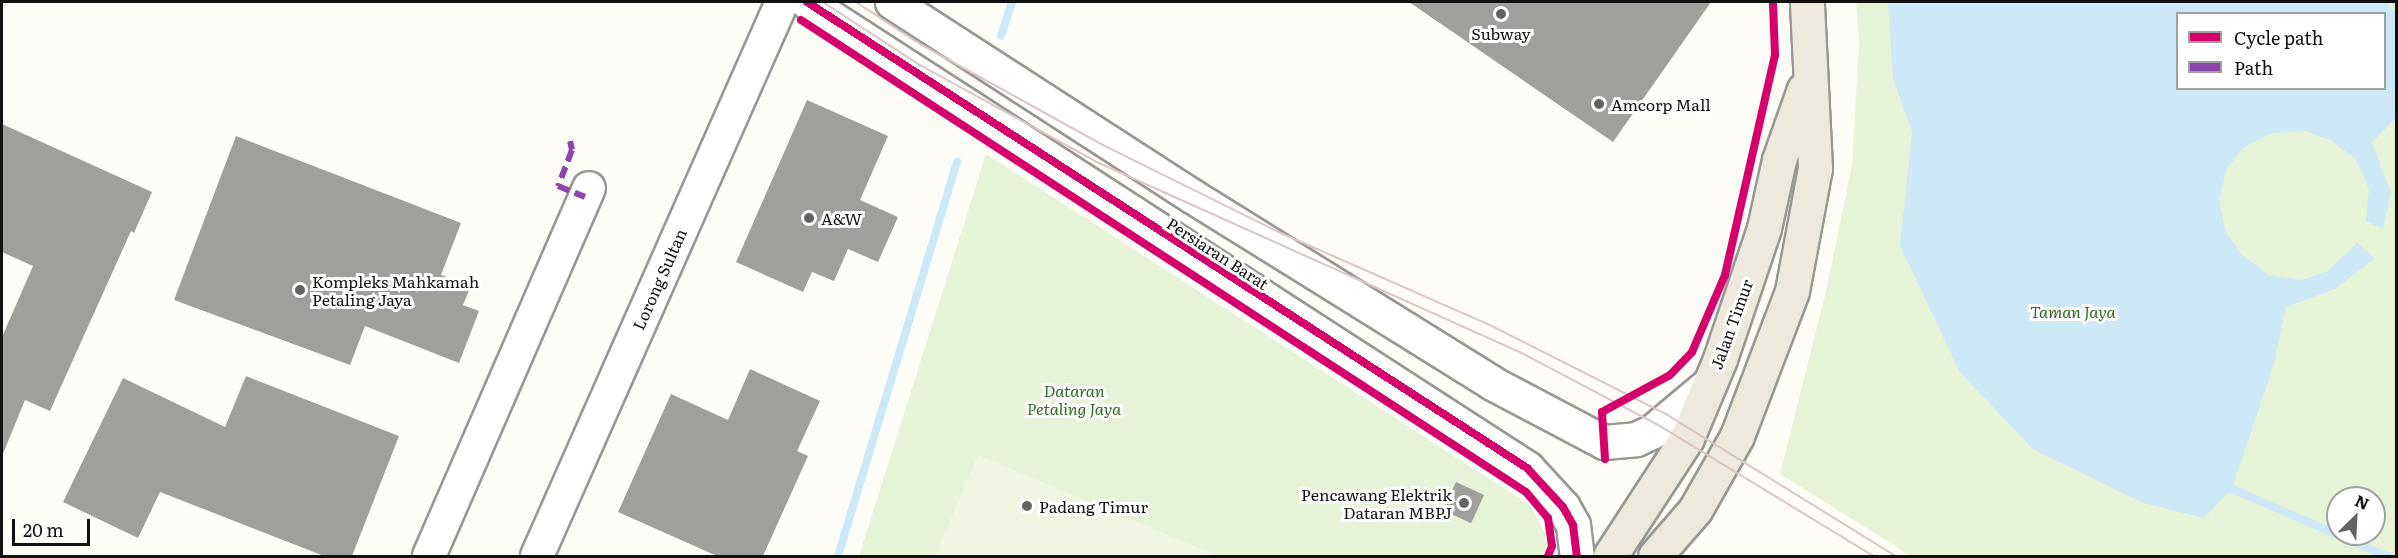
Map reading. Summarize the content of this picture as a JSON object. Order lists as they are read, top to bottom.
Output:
{
  "streets": {
    "main road": ["Jalan Timur"],
    "street": ["Persiaran Barat", "Lorong Sultan"]
  },
  "crossings": [
    ["Persiaran Barat", "Jalan Timur"]
  ],
  "parks": ["Taman Jaya", "Dataran Petaling Jaya"],
  "places": [
    "Subway",
    "Amcorp Mall",
    "A&W",
    "Kompleks Mahkamah Petaling Jaya",
    "Pencawang Elektrik Dataran MBPJ",
    "Padang Timur"
  ],
  "legend": ["Cycle path", "Path"],
  "scale_bar": "20 m",
  "north": "top right"
}
